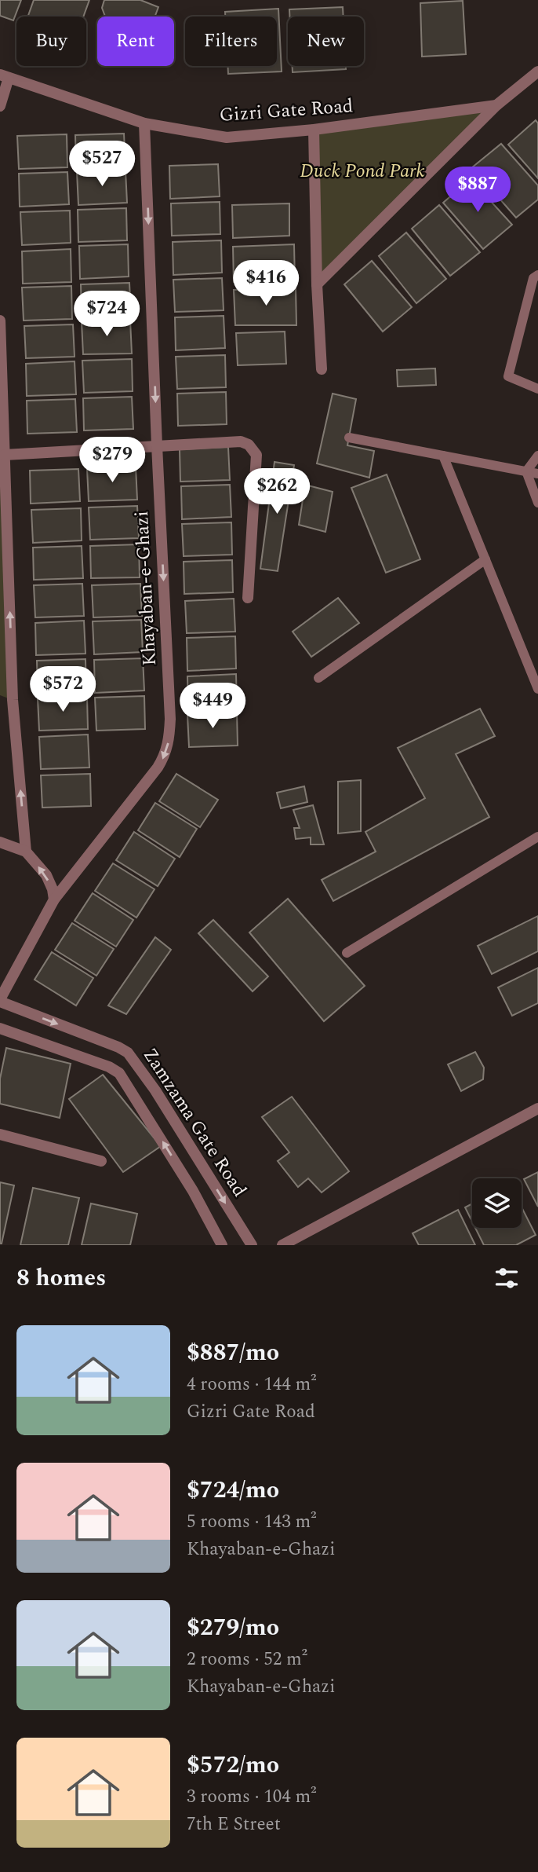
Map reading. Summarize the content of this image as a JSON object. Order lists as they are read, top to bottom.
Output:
{
  "streets": {
    "street": ["Gizri Gate Road", "Khayaban-e-Ghazi", "Zamzama Gate Road"]
  },
  "crossings": [
    ["Gizri Gate Road", "Khayaban-e-Ghazi"],
    ["Khayaban-e-Ghazi", "Zamzama Gate Road"]
  ],
  "one_way": ["Khayaban-e-Ghazi"],
  "parks": ["Duck Pond Park"],
  "page": {
    "chip": [
      "Buy",
      "Rent",
      "Filters",
      "New"
    ],
    "price": [
      "$527",
      "$887",
      "$416",
      "$724",
      "$279",
      "$262",
      "$572",
      "$449"
    ],
    "heading": "8 homes",
    "list": [
      {
        "name": "$887/mo",
        "note": "4 rooms · 144 m² · Gizri Gate Road"
      },
      {
        "name": "$724/mo",
        "note": "5 rooms · 143 m² · Khayaban-e-Ghazi"
      },
      {
        "name": "$279/mo",
        "note": "2 rooms · 52 m² · Khayaban-e-Ghazi"
      },
      {
        "name": "$572/mo",
        "note": "3 rooms · 104 m² · 7th E Street"
      }
    ]
  }
}
